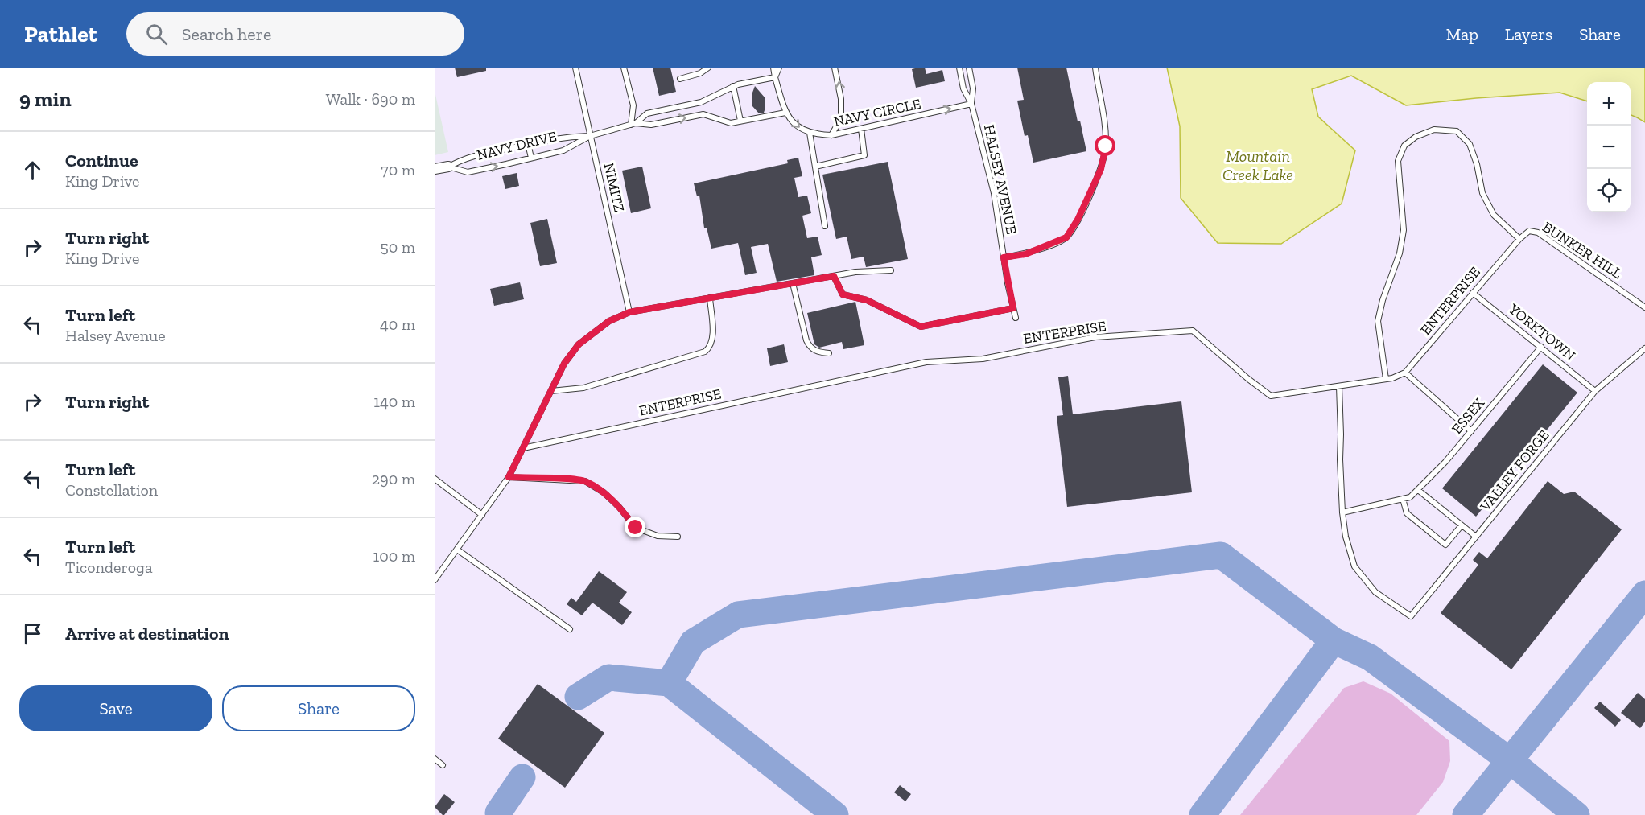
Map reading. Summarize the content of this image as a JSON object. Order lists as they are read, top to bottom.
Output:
{
  "streets": {
    "street": ["NAVY DRIVE"],
    "lane": [
      "NAVY CIRCLE",
      "HALSEY AVENUE",
      "NIMITZ",
      "BUNKER HILL",
      "ENTERPRISE",
      "YORKTOWN",
      "ESSEX",
      "VALLEY FORGE"
    ]
  },
  "crossings": [
    ["NAVY CIRCLE", "HALSEY AVENUE"],
    ["NAVY DRIVE", "NIMITZ"],
    ["BUNKER HILL", "ENTERPRISE"],
    ["ENTERPRISE", "YORKTOWN"],
    ["YORKTOWN", "ESSEX"],
    ["YORKTOWN", "VALLEY FORGE"]
  ],
  "one_way": ["NAVY CIRCLE"],
  "water": ["Mountain Creek Lake"],
  "page": {
    "header": "Pathlet",
    "search": "Search here",
    "nav": ["Map", "Layers", "Share"],
    "heading": ["9 min", "Walk · 690 m"],
    "map_buttons": ["+", "−"],
    "list": [
      ["Continue", "King Drive", "70 m"],
      ["Turn right", "King Drive", "50 m"],
      ["Turn left", "Halsey Avenue", "40 m"],
      ["Turn right", "140 m"],
      ["Turn left", "Constellation", "290 m"],
      ["Turn left", "Ticonderoga", "100 m"],
      "Arrive at destination"
    ],
    "buttons": ["Save", "Share"]
  }
}
